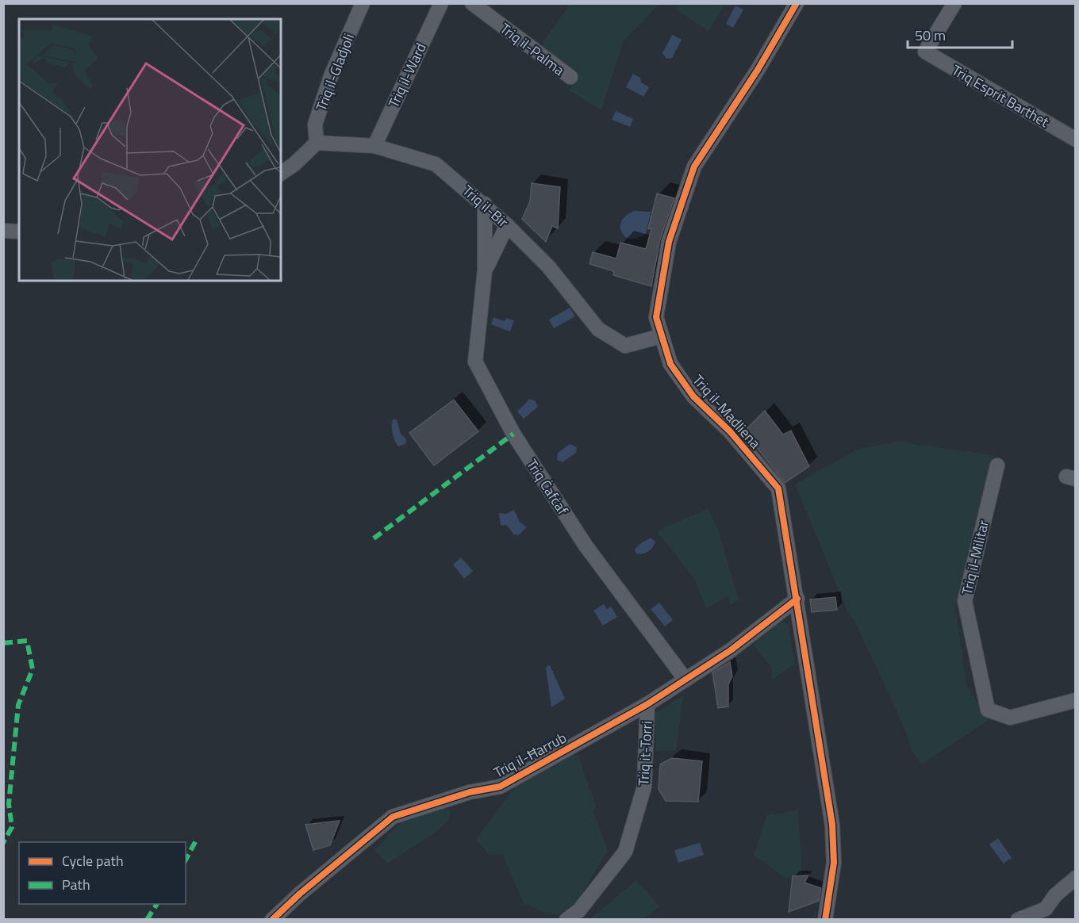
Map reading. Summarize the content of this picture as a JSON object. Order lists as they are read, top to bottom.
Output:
{
  "streets": {
    "street": [
      "Triq il-Palma",
      "Triq il-Gladjoli",
      "Triq il-Ward",
      "Triq Esprit Barthet",
      "Triq il-Bir",
      "Triq il-Madliena",
      "Triq Ċafċaf",
      "Triq il-Militar",
      "Triq it-Torri",
      "Triq il-Ħarrub"
    ]
  },
  "crossings": [
    ["Triq il-Gladjoli", "Triq il-Bir"],
    ["Triq il-Ward", "Triq il-Bir"],
    ["Triq il-Bir", "Triq il-Madliena"],
    ["Triq il-Bir", "Triq Ċafċaf"],
    ["Triq il-Madliena", "Triq il-Ħarrub"],
    ["Triq Ċafċaf", "Triq il-Ħarrub"],
    ["Triq it-Torri", "Triq il-Ħarrub"]
  ],
  "legend": ["Cycle path", "Path"],
  "scale_bar": "50 m"
}
